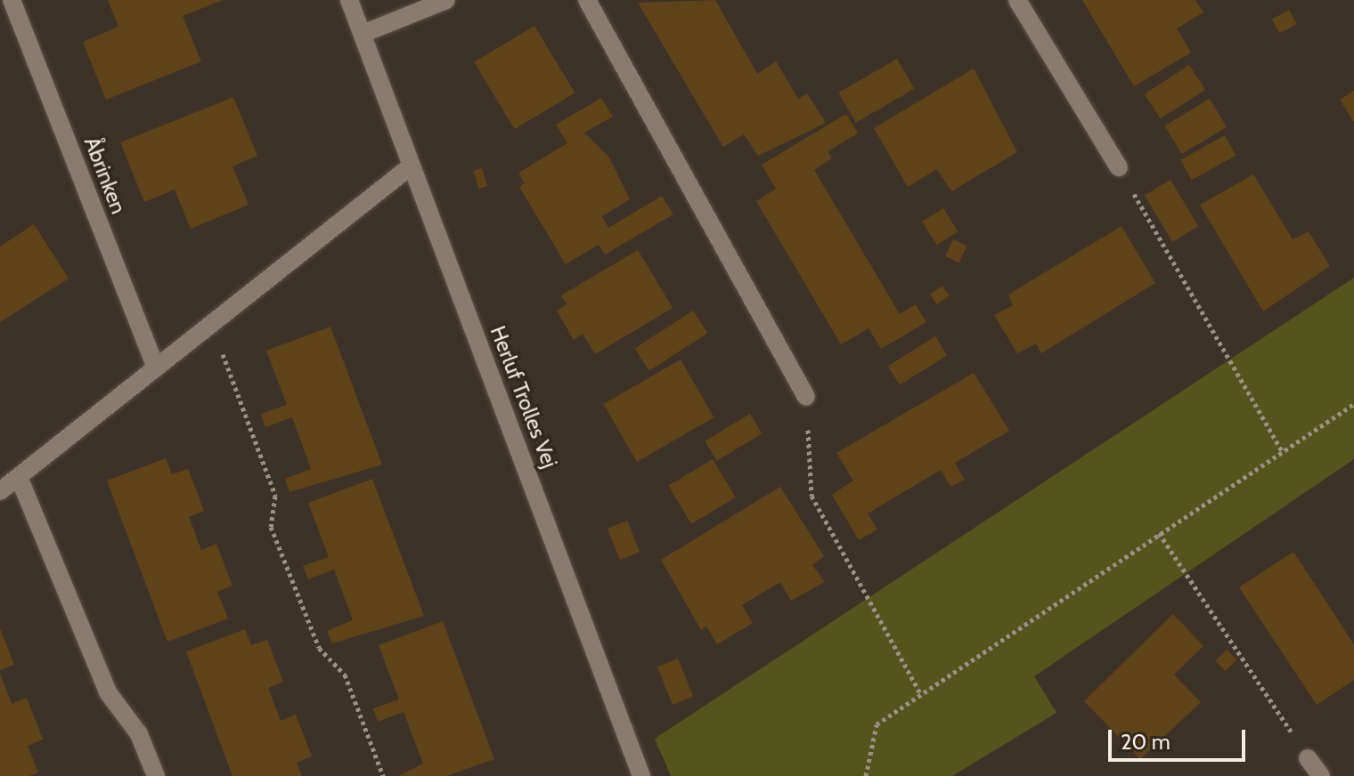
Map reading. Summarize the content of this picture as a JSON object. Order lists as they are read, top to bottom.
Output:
{
  "streets": {
    "street": ["Åbrinken", "Herluf Trolles Vej"]
  },
  "scale_bar": "20 m"
}
